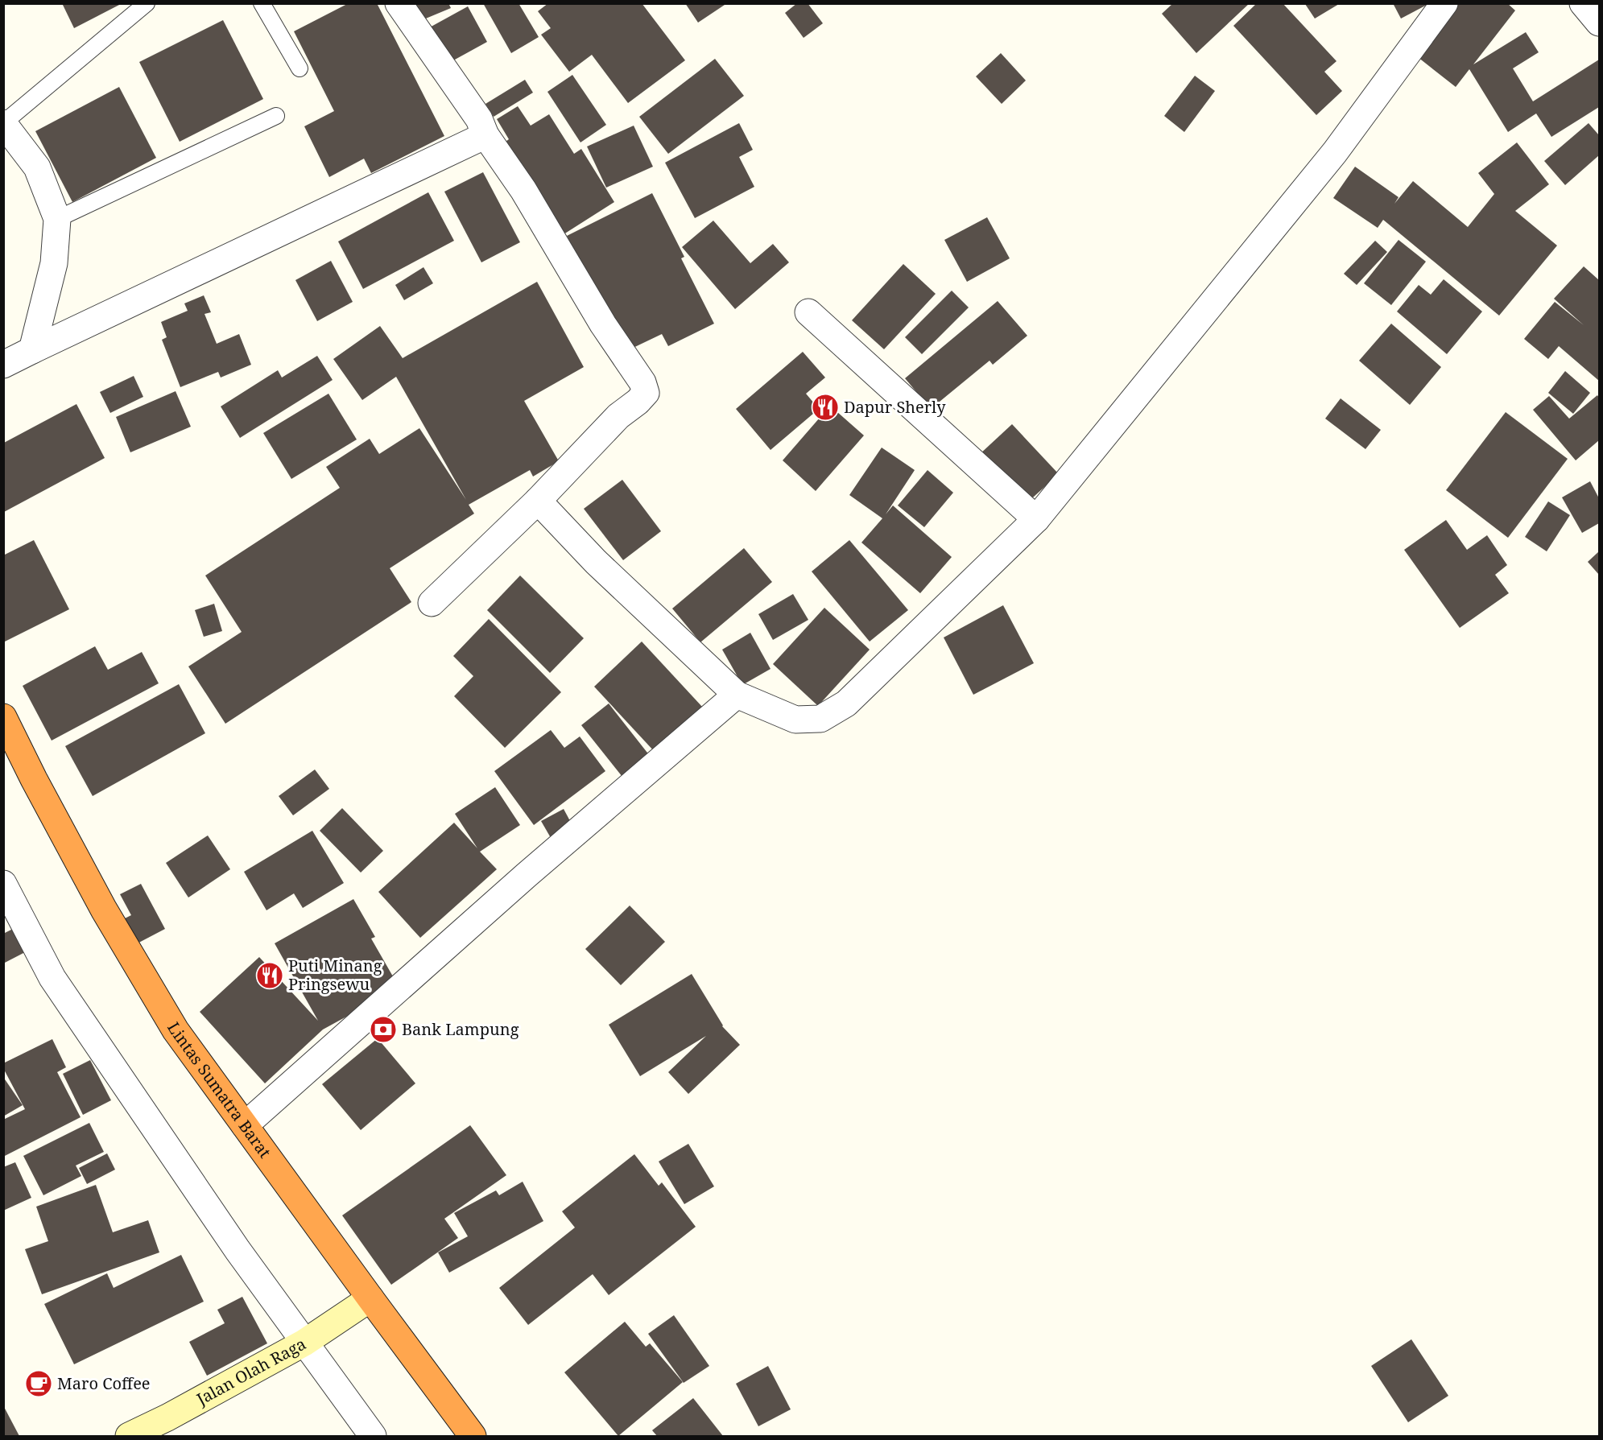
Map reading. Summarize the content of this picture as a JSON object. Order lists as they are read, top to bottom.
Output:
{
  "streets": {
    "highway": ["Lintas Sumatra Barat"],
    "street": ["Jalan Olah Raga"]
  },
  "crossings": [
    ["Lintas Sumatra Barat", "Jalan Olah Raga"]
  ],
  "places": {
    "restaurant": ["Dapur Sherly", "Puti Minang Pringsewu"],
    "bank": ["Bank Lampung"],
    "cafe": ["Maro Coffee"]
  }
}
